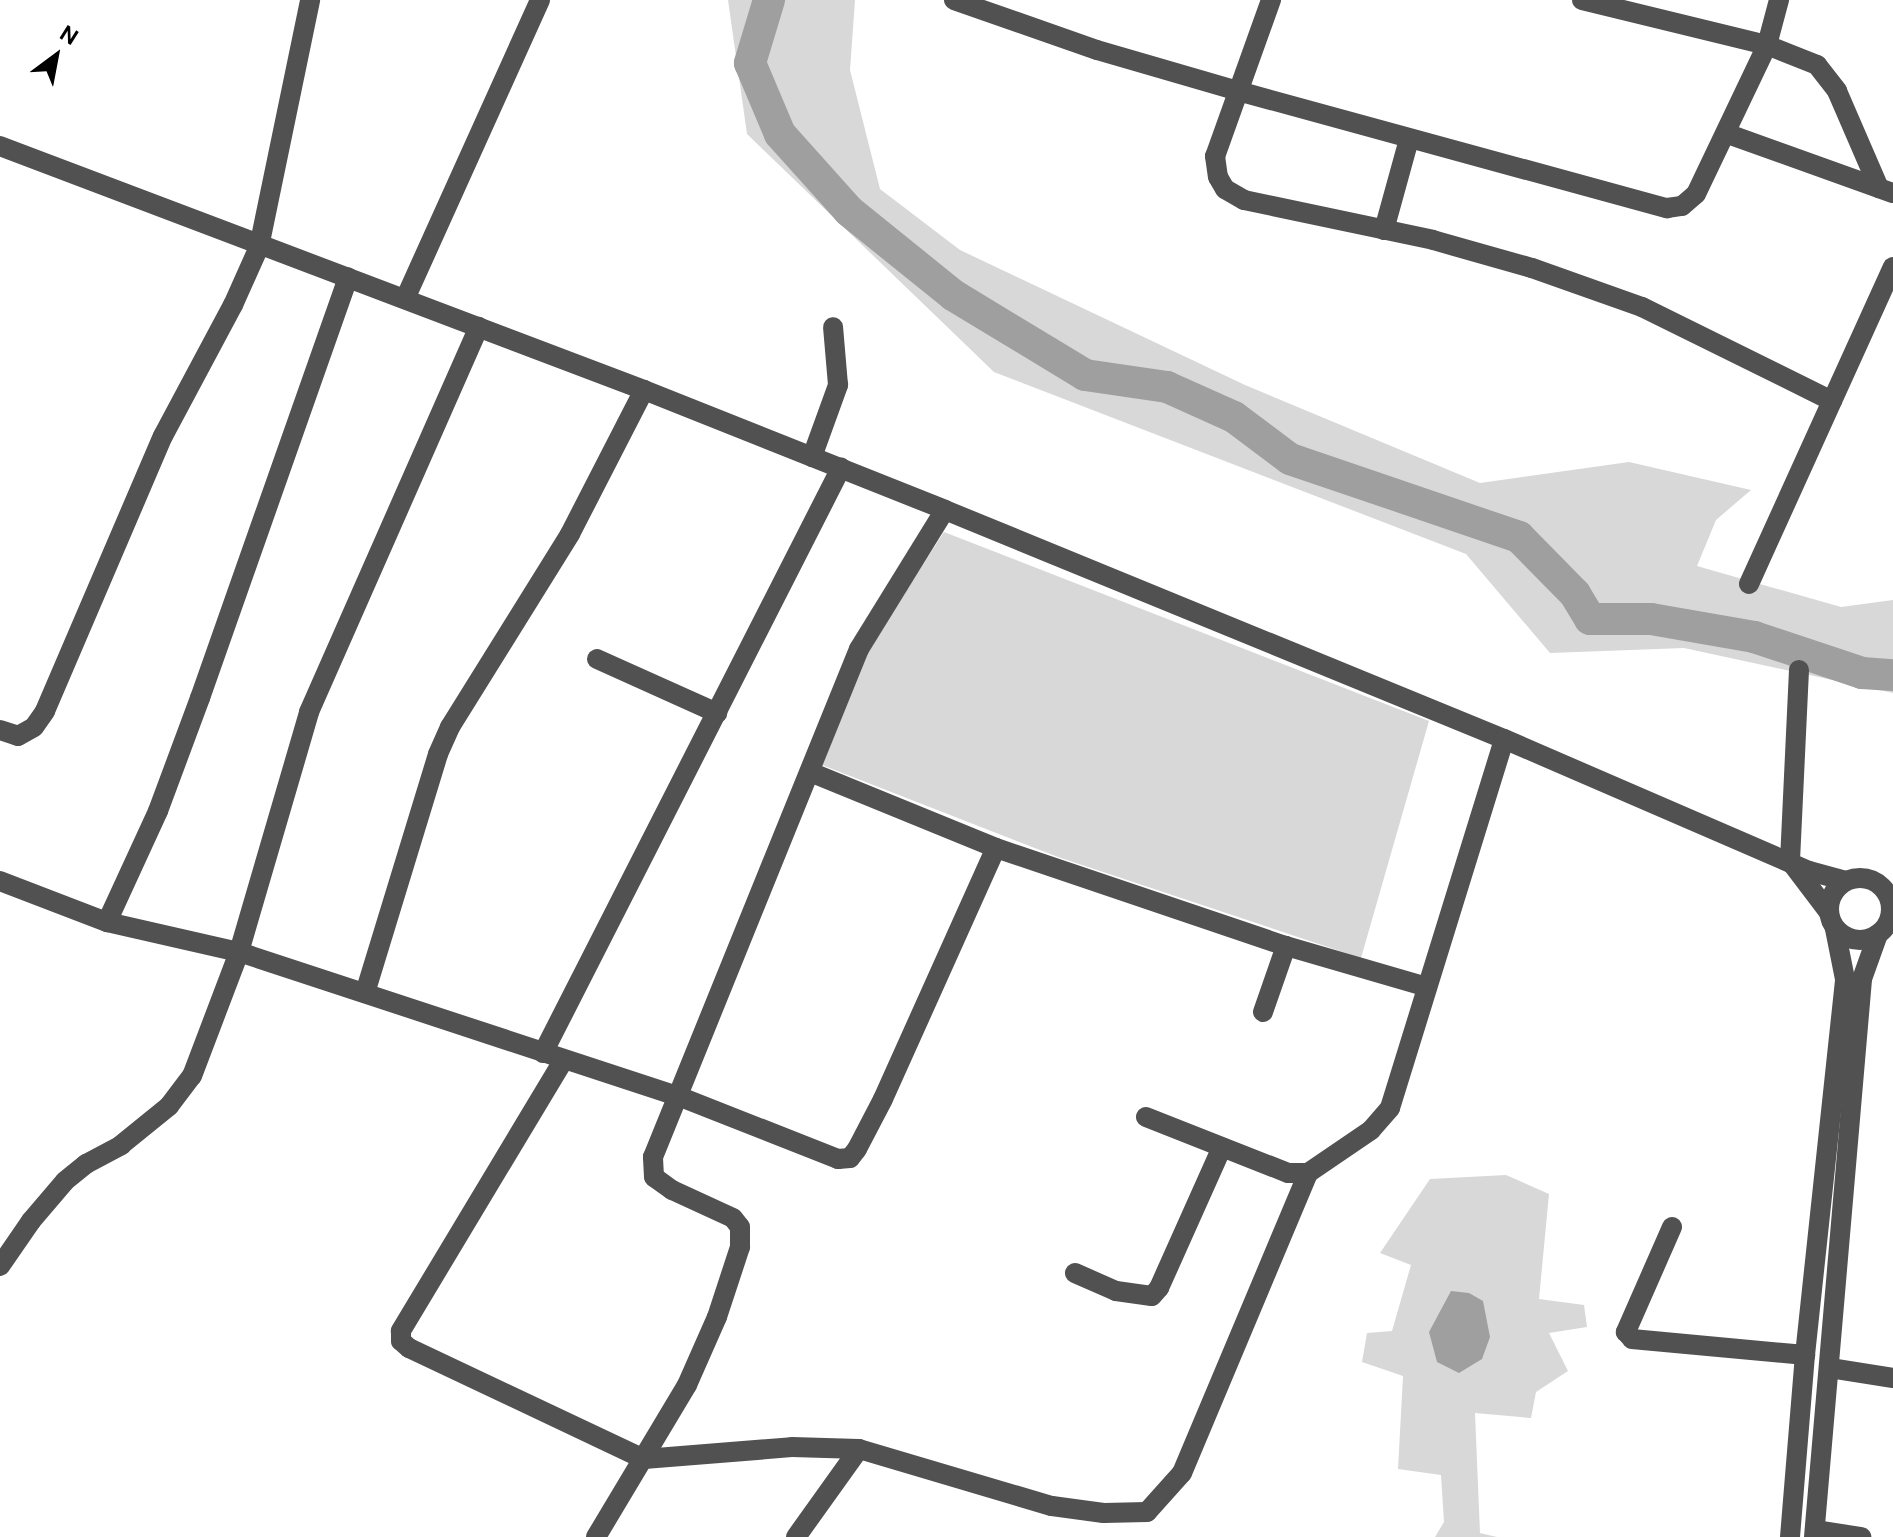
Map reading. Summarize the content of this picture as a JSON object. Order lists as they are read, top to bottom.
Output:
{
  "north": "top right"
}
